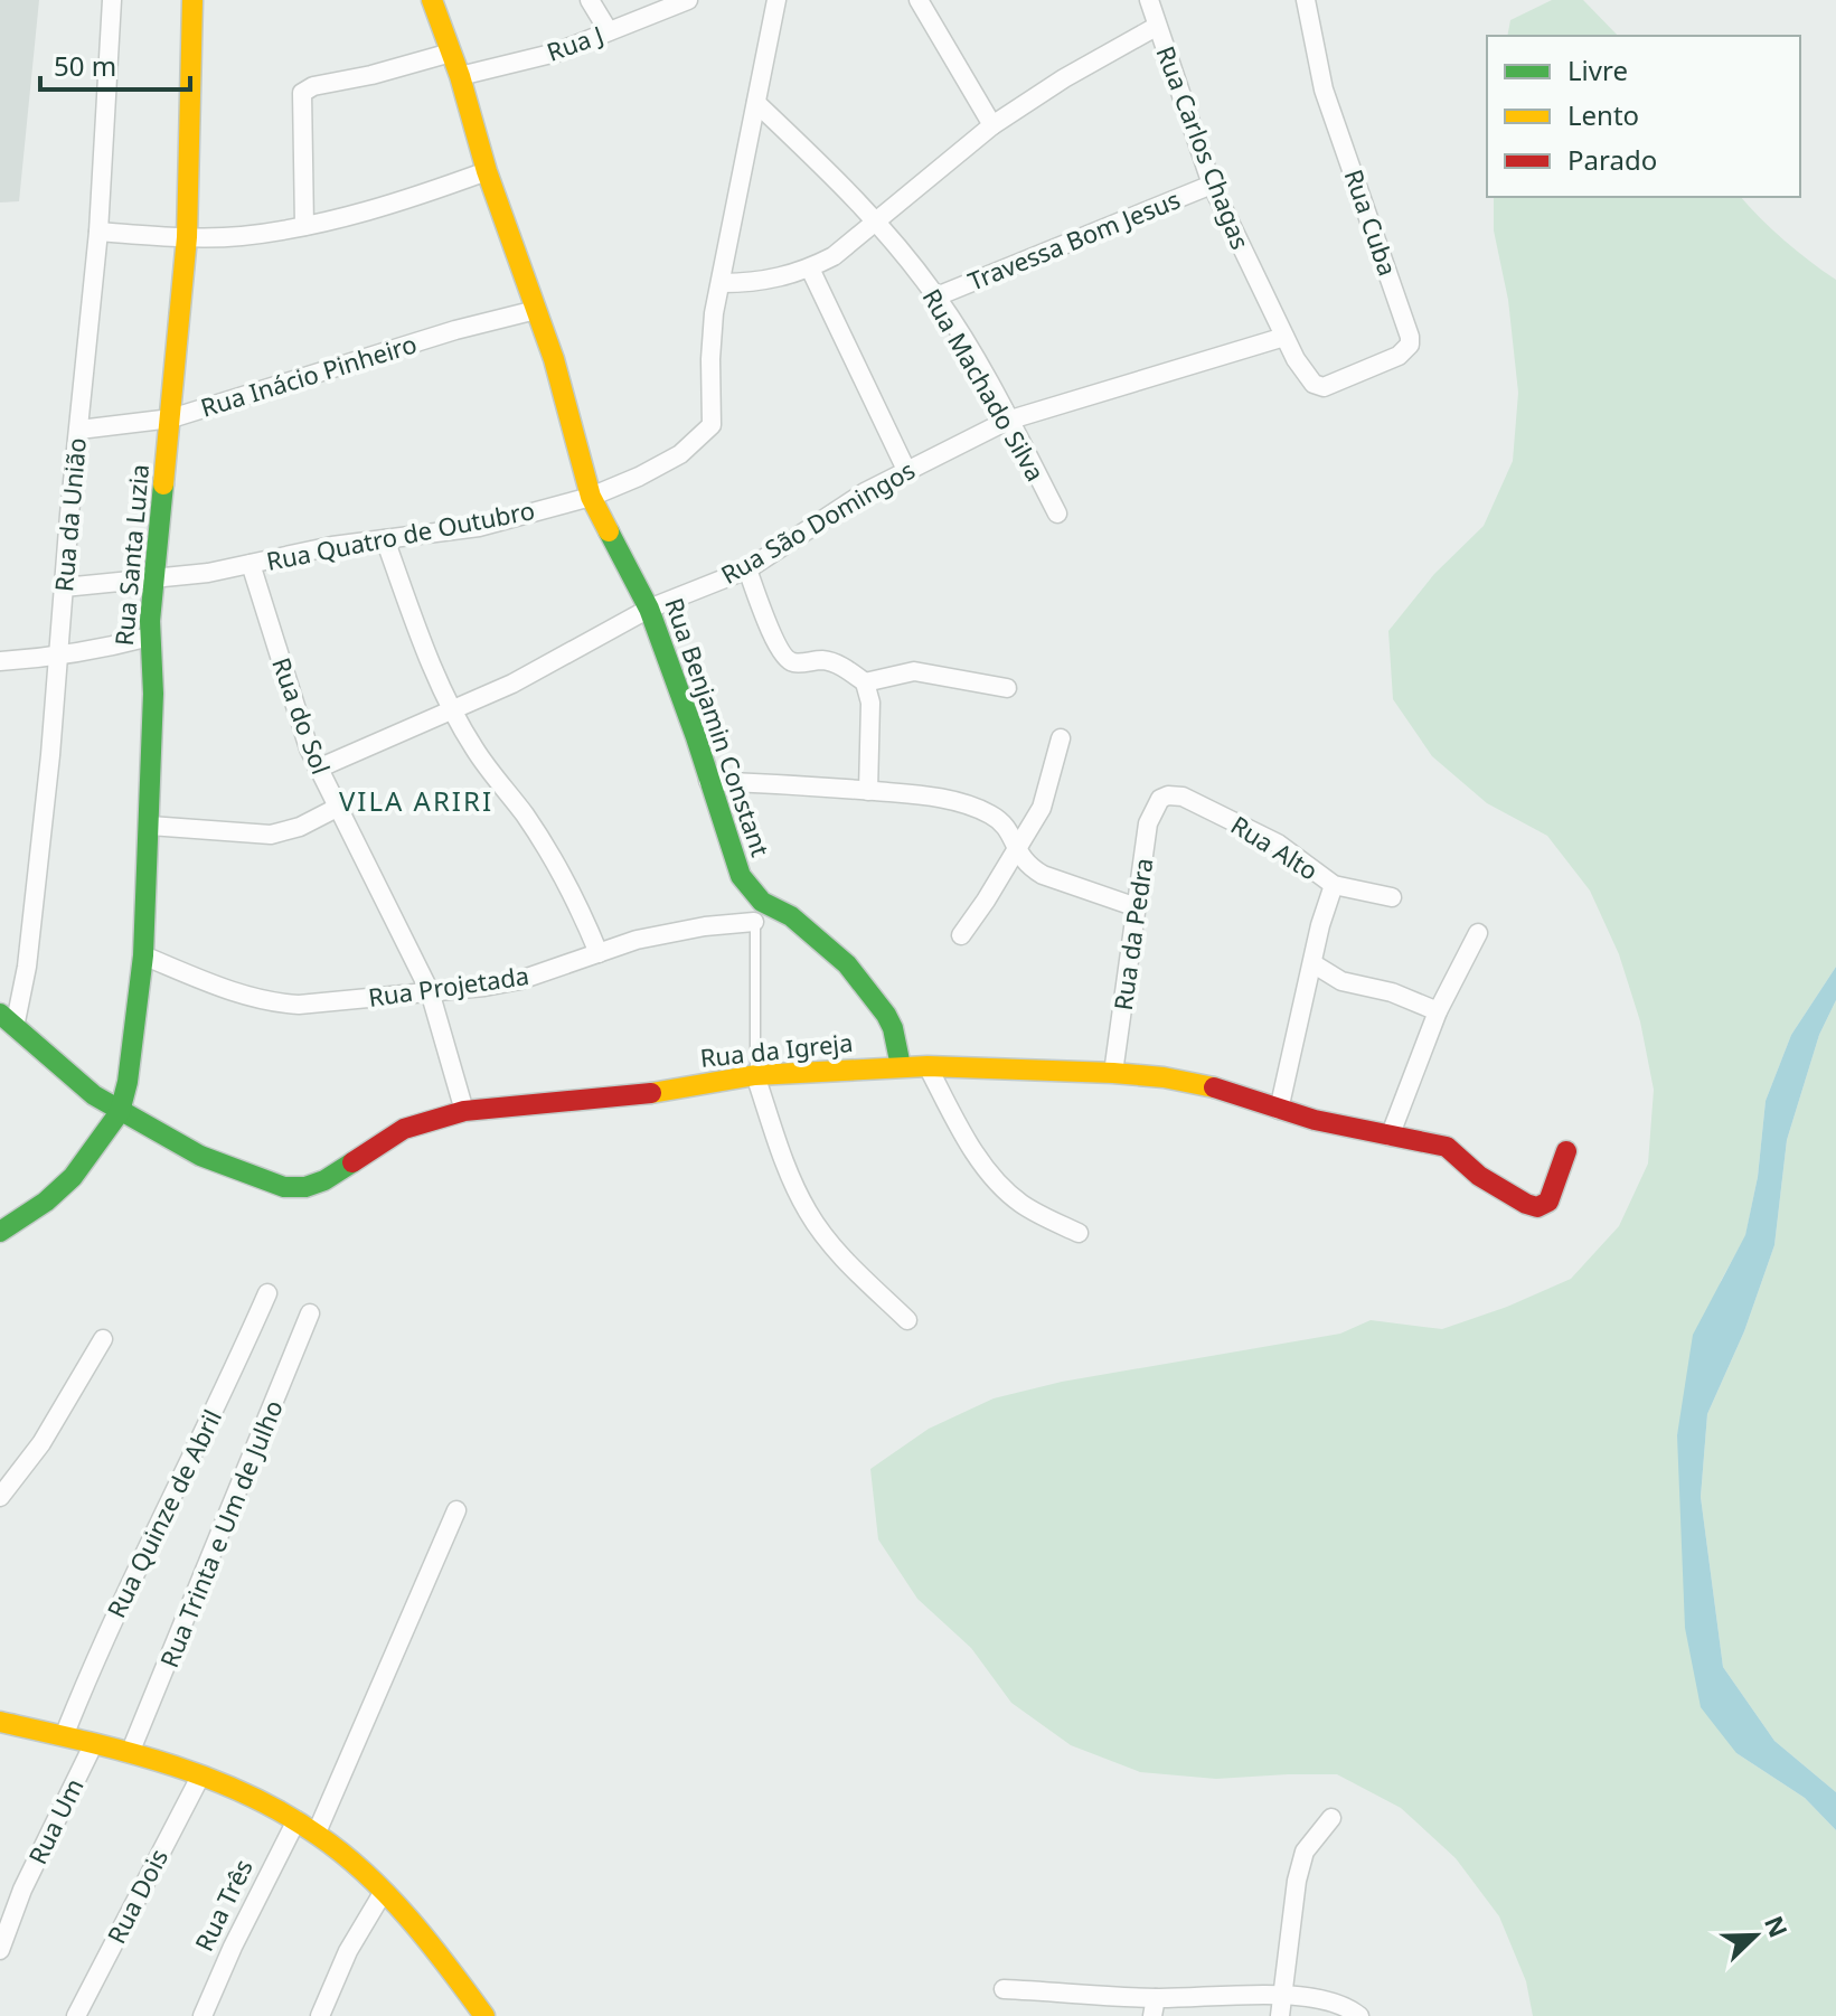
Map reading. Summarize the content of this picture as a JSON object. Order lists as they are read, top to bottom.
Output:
{
  "streets": {
    "street": [
      "Rua J",
      "Rua Carlos Chagas",
      "Rua Cuba",
      "Travessa Bom Jesus",
      "Rua Inácio Pinheiro",
      "Rua Machado Silva",
      "Rua da União",
      "Rua São Domingos",
      "Rua Quatro de Outubro",
      "Rua Santa Luzia",
      "Rua do Sol",
      "Rua Benjamin Constant",
      "Rua Alto",
      "Rua da Pedra",
      "Rua Projetada",
      "Rua da Igreja",
      "Rua Quinze de Abril",
      "Rua Trinta e Um de Julho",
      "Rua Um",
      "Rua Dois",
      "Rua Três"
    ]
  },
  "crossings": [
    ["Rua J", "Rua Benjamin Constant"],
    ["Rua Carlos Chagas", "Rua Cuba"],
    ["Rua Carlos Chagas", "Travessa Bom Jesus"],
    ["Rua Carlos Chagas", "Rua Machado Silva"],
    ["Rua Carlos Chagas", "Rua São Domingos"],
    ["Rua Carlos Chagas", "Rua Quatro de Outubro"],
    ["Travessa Bom Jesus", "Rua Machado Silva"],
    ["Rua Inácio Pinheiro", "Rua da União"],
    ["Rua Inácio Pinheiro", "Rua Santa Luzia"],
    ["Rua Inácio Pinheiro", "Rua Benjamin Constant"],
    ["Rua Machado Silva", "Rua São Domingos"],
    ["Rua Machado Silva", "Rua Quatro de Outubro"],
    ["Rua da União", "Rua Quatro de Outubro"],
    ["Rua da União", "Rua da Igreja"],
    ["Rua São Domingos", "Rua do Sol"],
    ["Rua São Domingos", "Rua Benjamin Constant"],
    ["Rua Quatro de Outubro", "Rua Santa Luzia"],
    ["Rua Quatro de Outubro", "Rua do Sol"],
    ["Rua Quatro de Outubro", "Rua Benjamin Constant"],
    ["Rua Santa Luzia", "Rua Projetada"],
    ["Rua Santa Luzia", "Rua da Igreja"],
    ["Rua do Sol", "Rua Projetada"],
    ["Rua do Sol", "Rua da Igreja"],
    ["Rua Benjamin Constant", "Rua da Igreja"],
    ["Rua Alto", "Rua da Pedra"],
    ["Rua da Pedra", "Rua da Igreja"]
  ],
  "districts": ["VILA ARIRI"],
  "legend": ["Livre", "Lento", "Parado"],
  "scale_bar": "50 m",
  "north": "top right"
}
